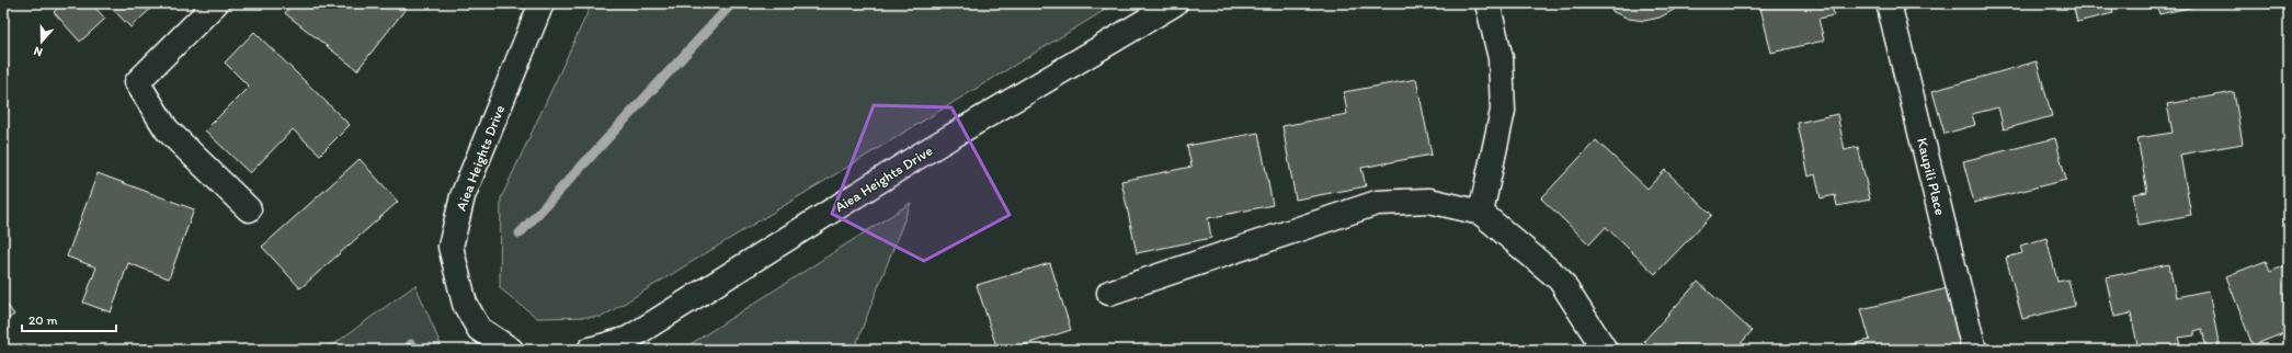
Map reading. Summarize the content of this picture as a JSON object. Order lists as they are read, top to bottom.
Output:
{
  "streets": {
    "street": ["Aiea Heights Drive", "Kaupili Place"]
  },
  "scale_bar": "20 m",
  "north": "bottom"
}
